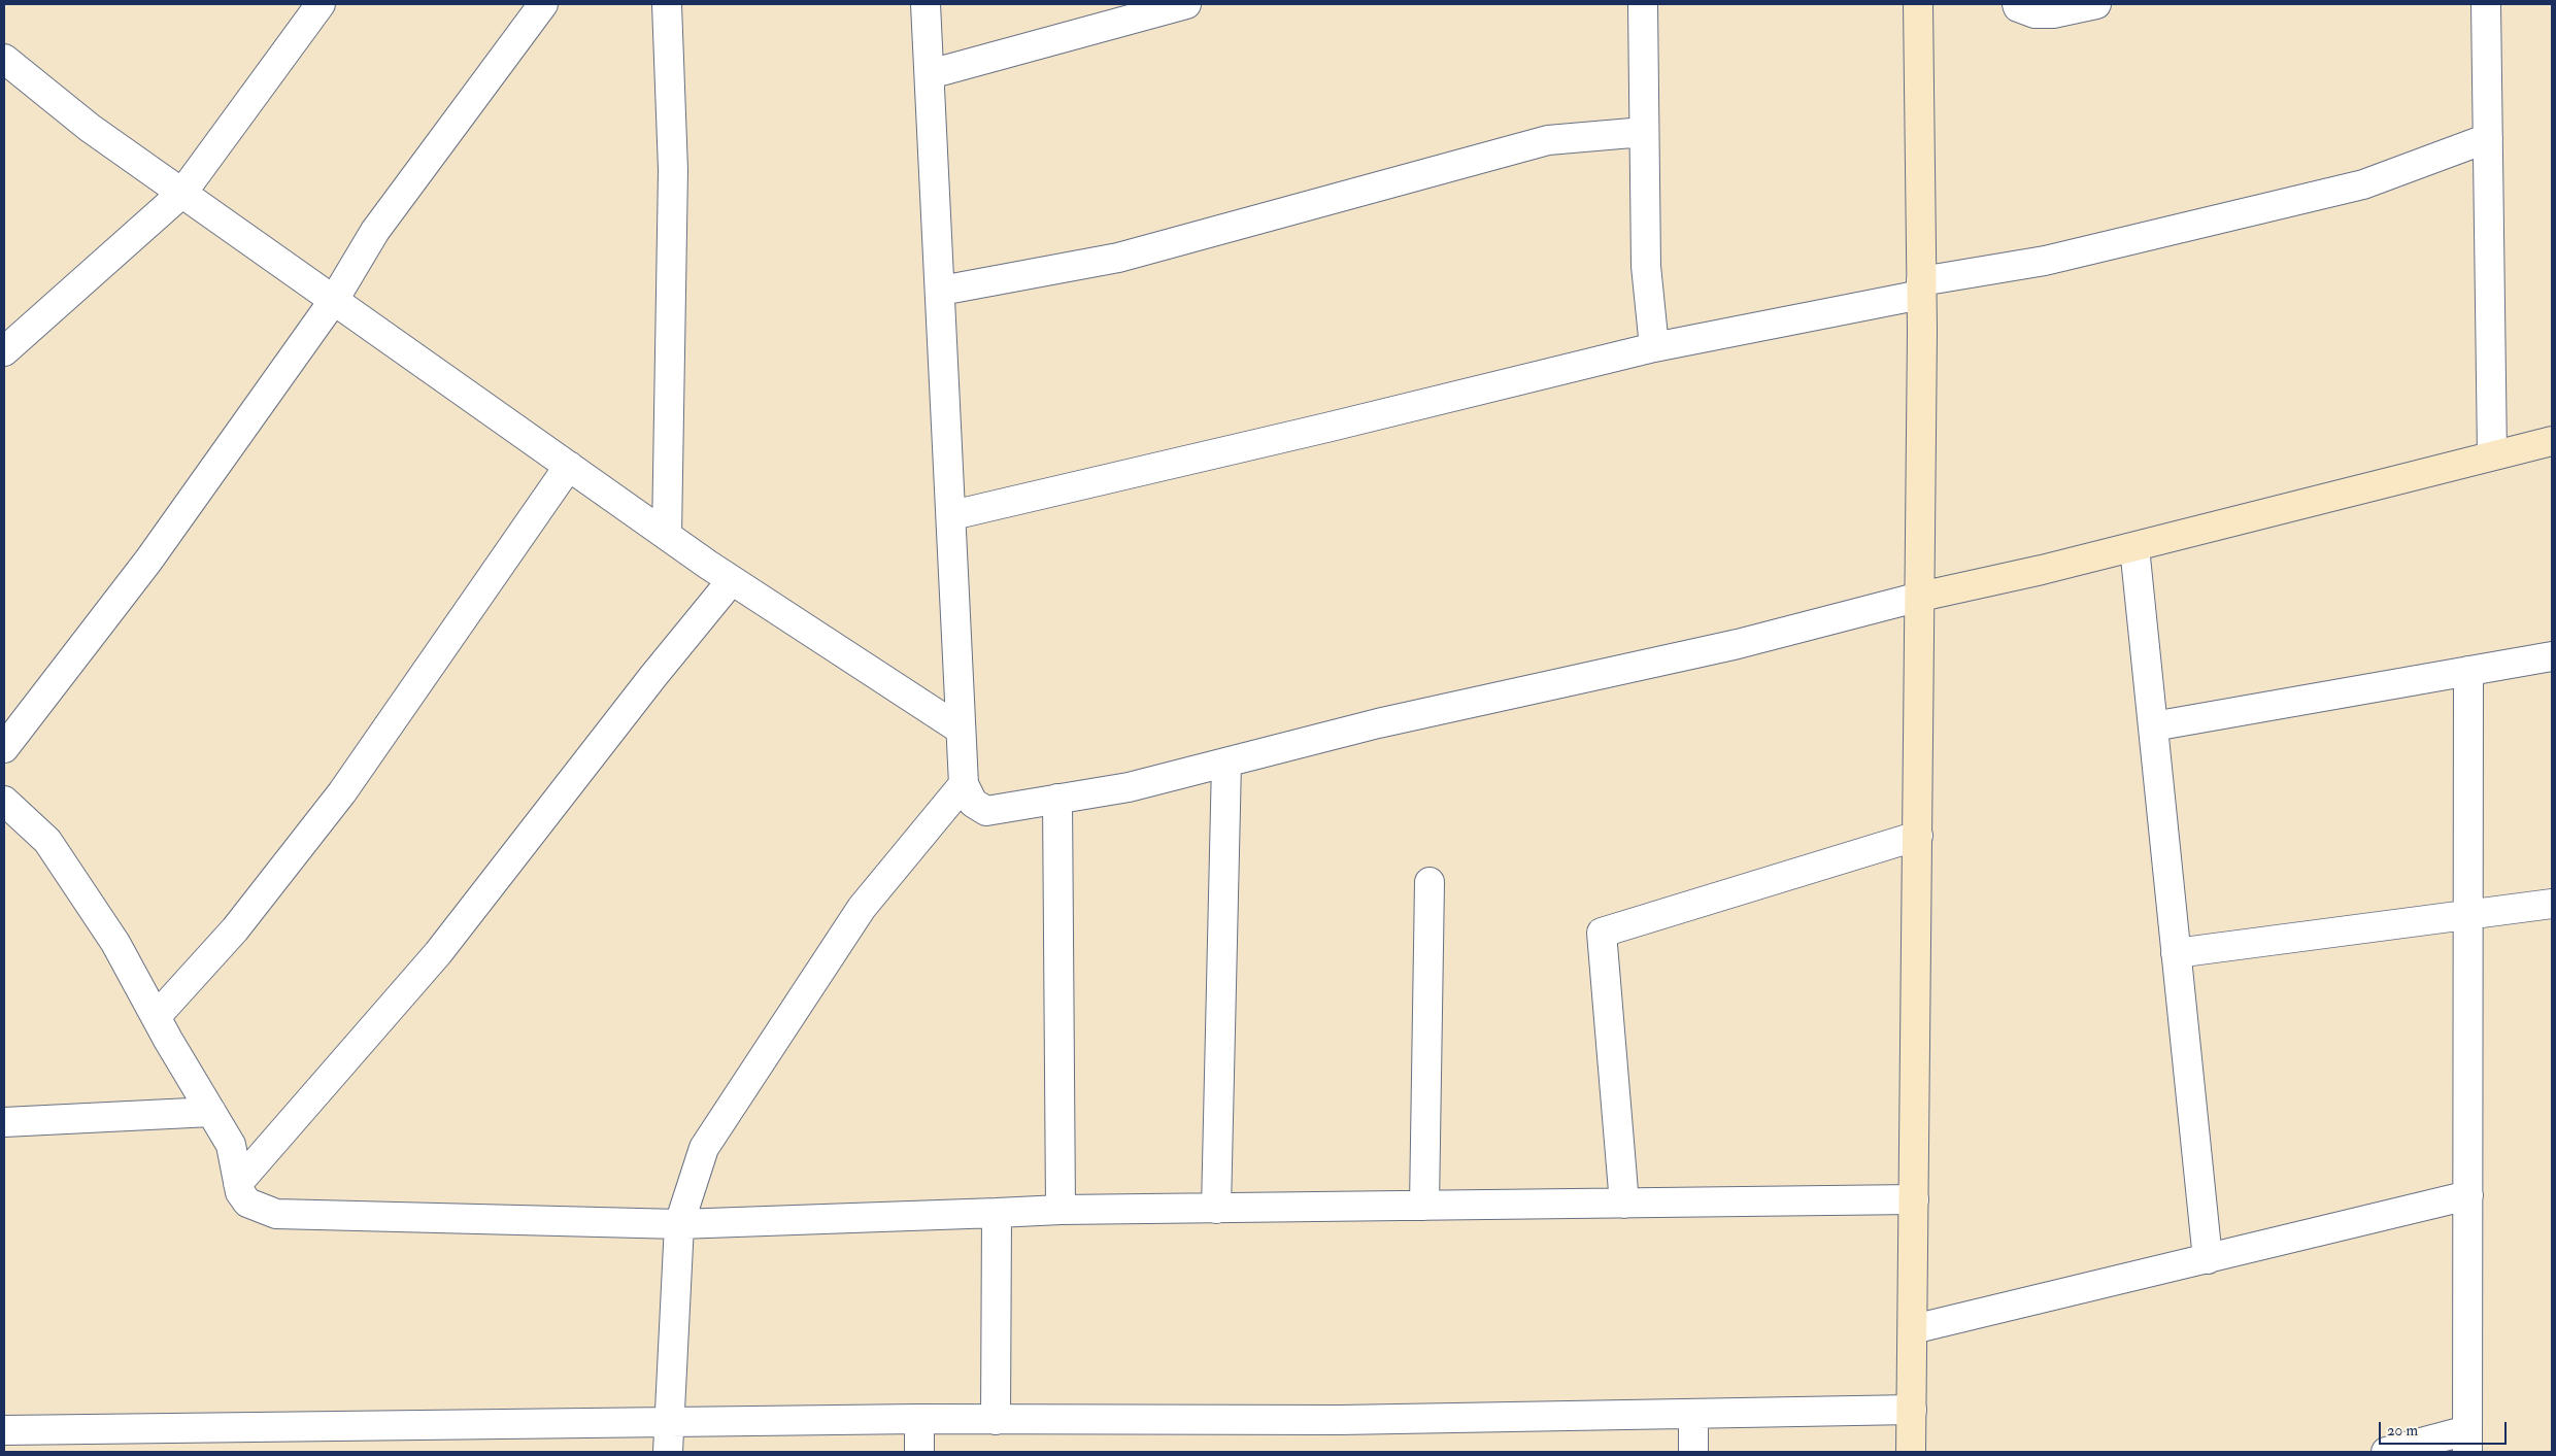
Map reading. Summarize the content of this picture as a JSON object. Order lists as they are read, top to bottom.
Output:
{
  "scale_bar": "20 m"
}
